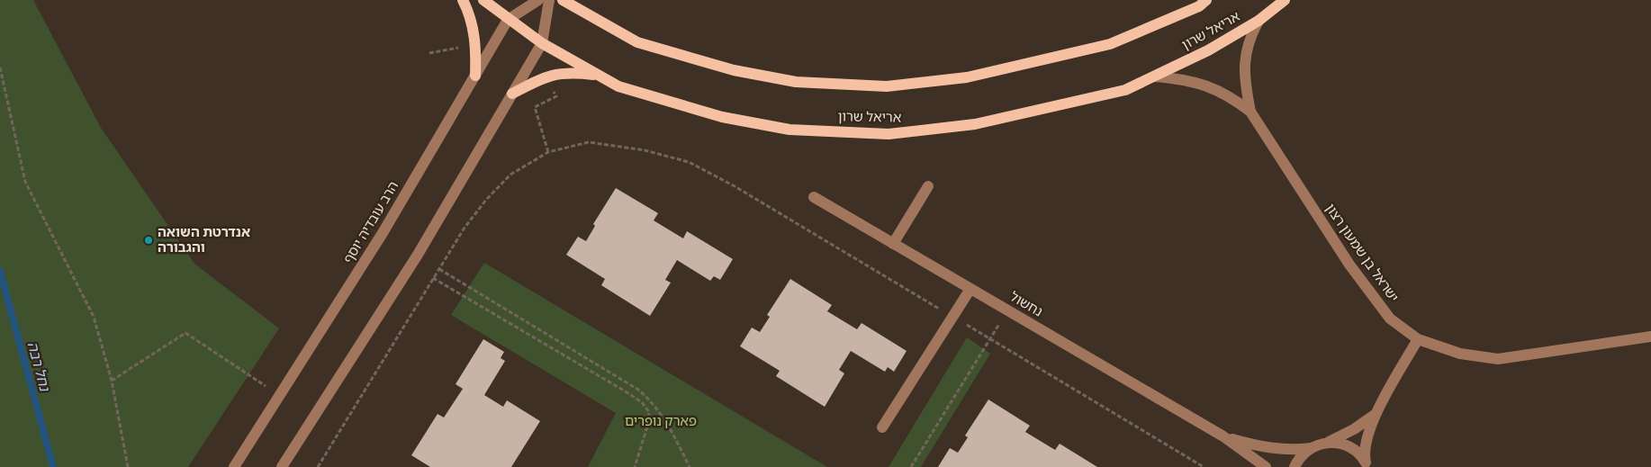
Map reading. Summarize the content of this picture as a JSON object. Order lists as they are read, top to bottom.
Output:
{
  "streets": {
    "main road": ["אריאל שרון"],
    "street": ["הרב עובדיה יוסף", "ישראל בן שמעון רצון", "נחשול"]
  },
  "crossings": [
    ["אריאל שרון", "הרב עובדיה יוסף"],
    ["אריאל שרון", "ישראל בן שמעון רצון"]
  ],
  "water": ["נחל רבה"],
  "parks": ["פארק נופרים"],
  "places": ["אנדרטת השואה והגבורה"]
}
